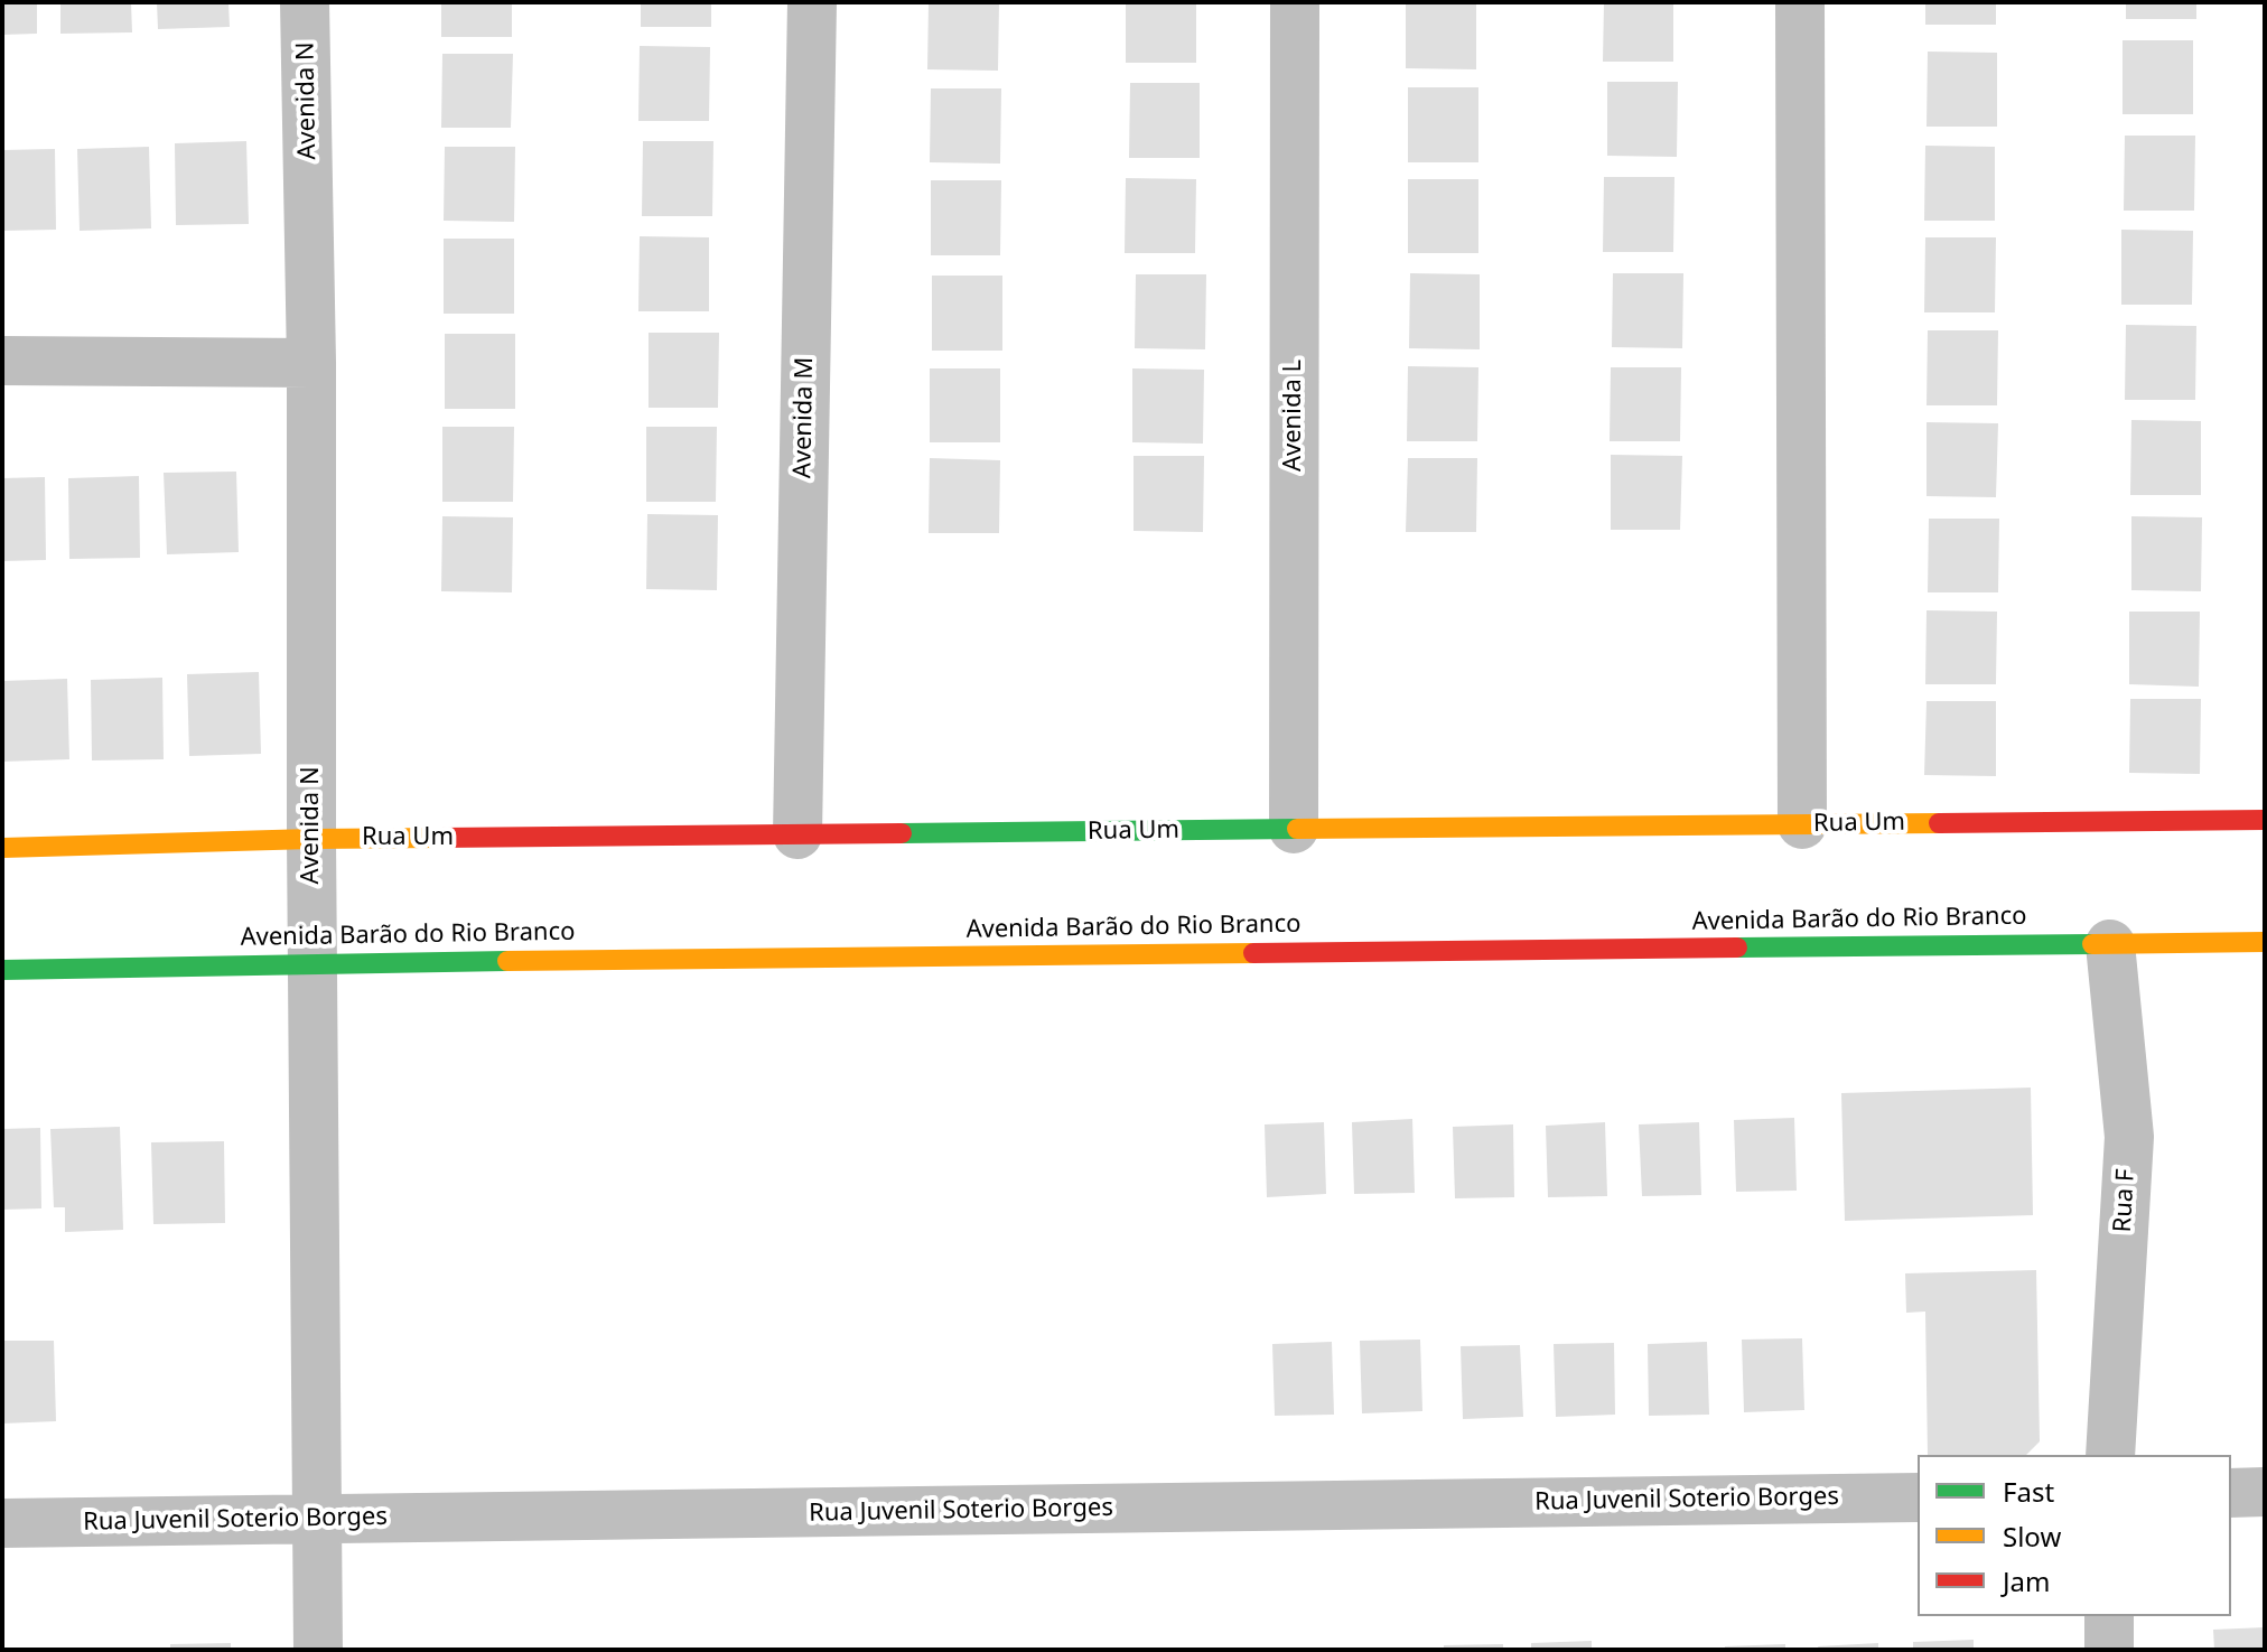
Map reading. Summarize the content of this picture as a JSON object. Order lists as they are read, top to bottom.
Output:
{
  "streets": {
    "street": [
      "Avenida N",
      "Avenida L",
      "Avenida M",
      "Rua Um",
      "Avenida Barão do Rio Branco",
      "Rua F",
      "Rua Juvenil Soterio Borges"
    ]
  },
  "crossings": [
    ["Avenida N", "Rua Um"],
    ["Avenida N", "Avenida Barão do Rio Branco"],
    ["Avenida N", "Rua Juvenil Soterio Borges"],
    ["Avenida L", "Rua Um"],
    ["Avenida M", "Rua Um"],
    ["Avenida Barão do Rio Branco", "Rua F"]
  ],
  "legend": ["Fast", "Slow", "Jam"]
}
